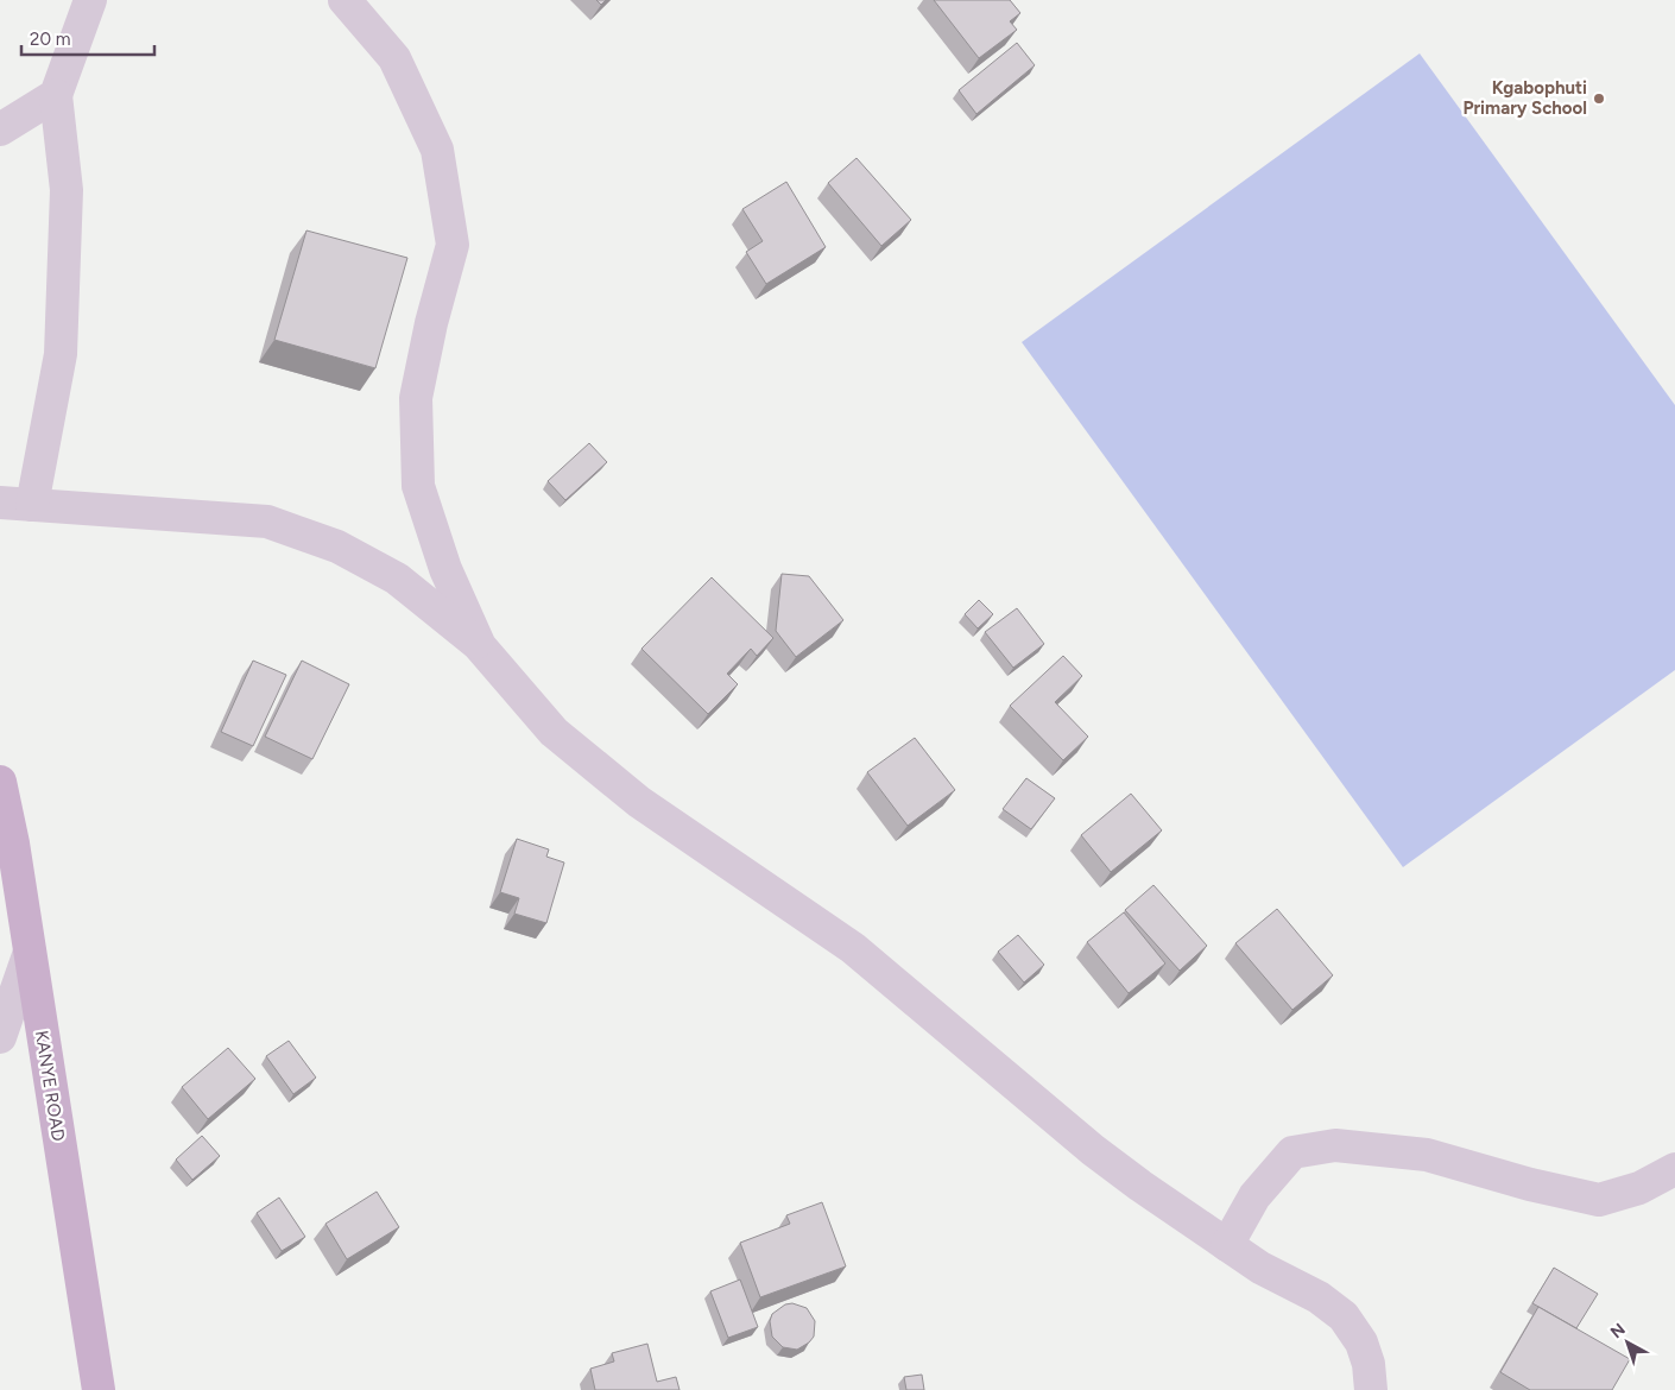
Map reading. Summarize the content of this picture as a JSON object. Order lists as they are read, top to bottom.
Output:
{
  "streets": {
    "main road": ["KANYE ROAD"]
  },
  "places": ["Kgabophuti Primary School"],
  "scale_bar": "20 m",
  "north": "top left"
}
